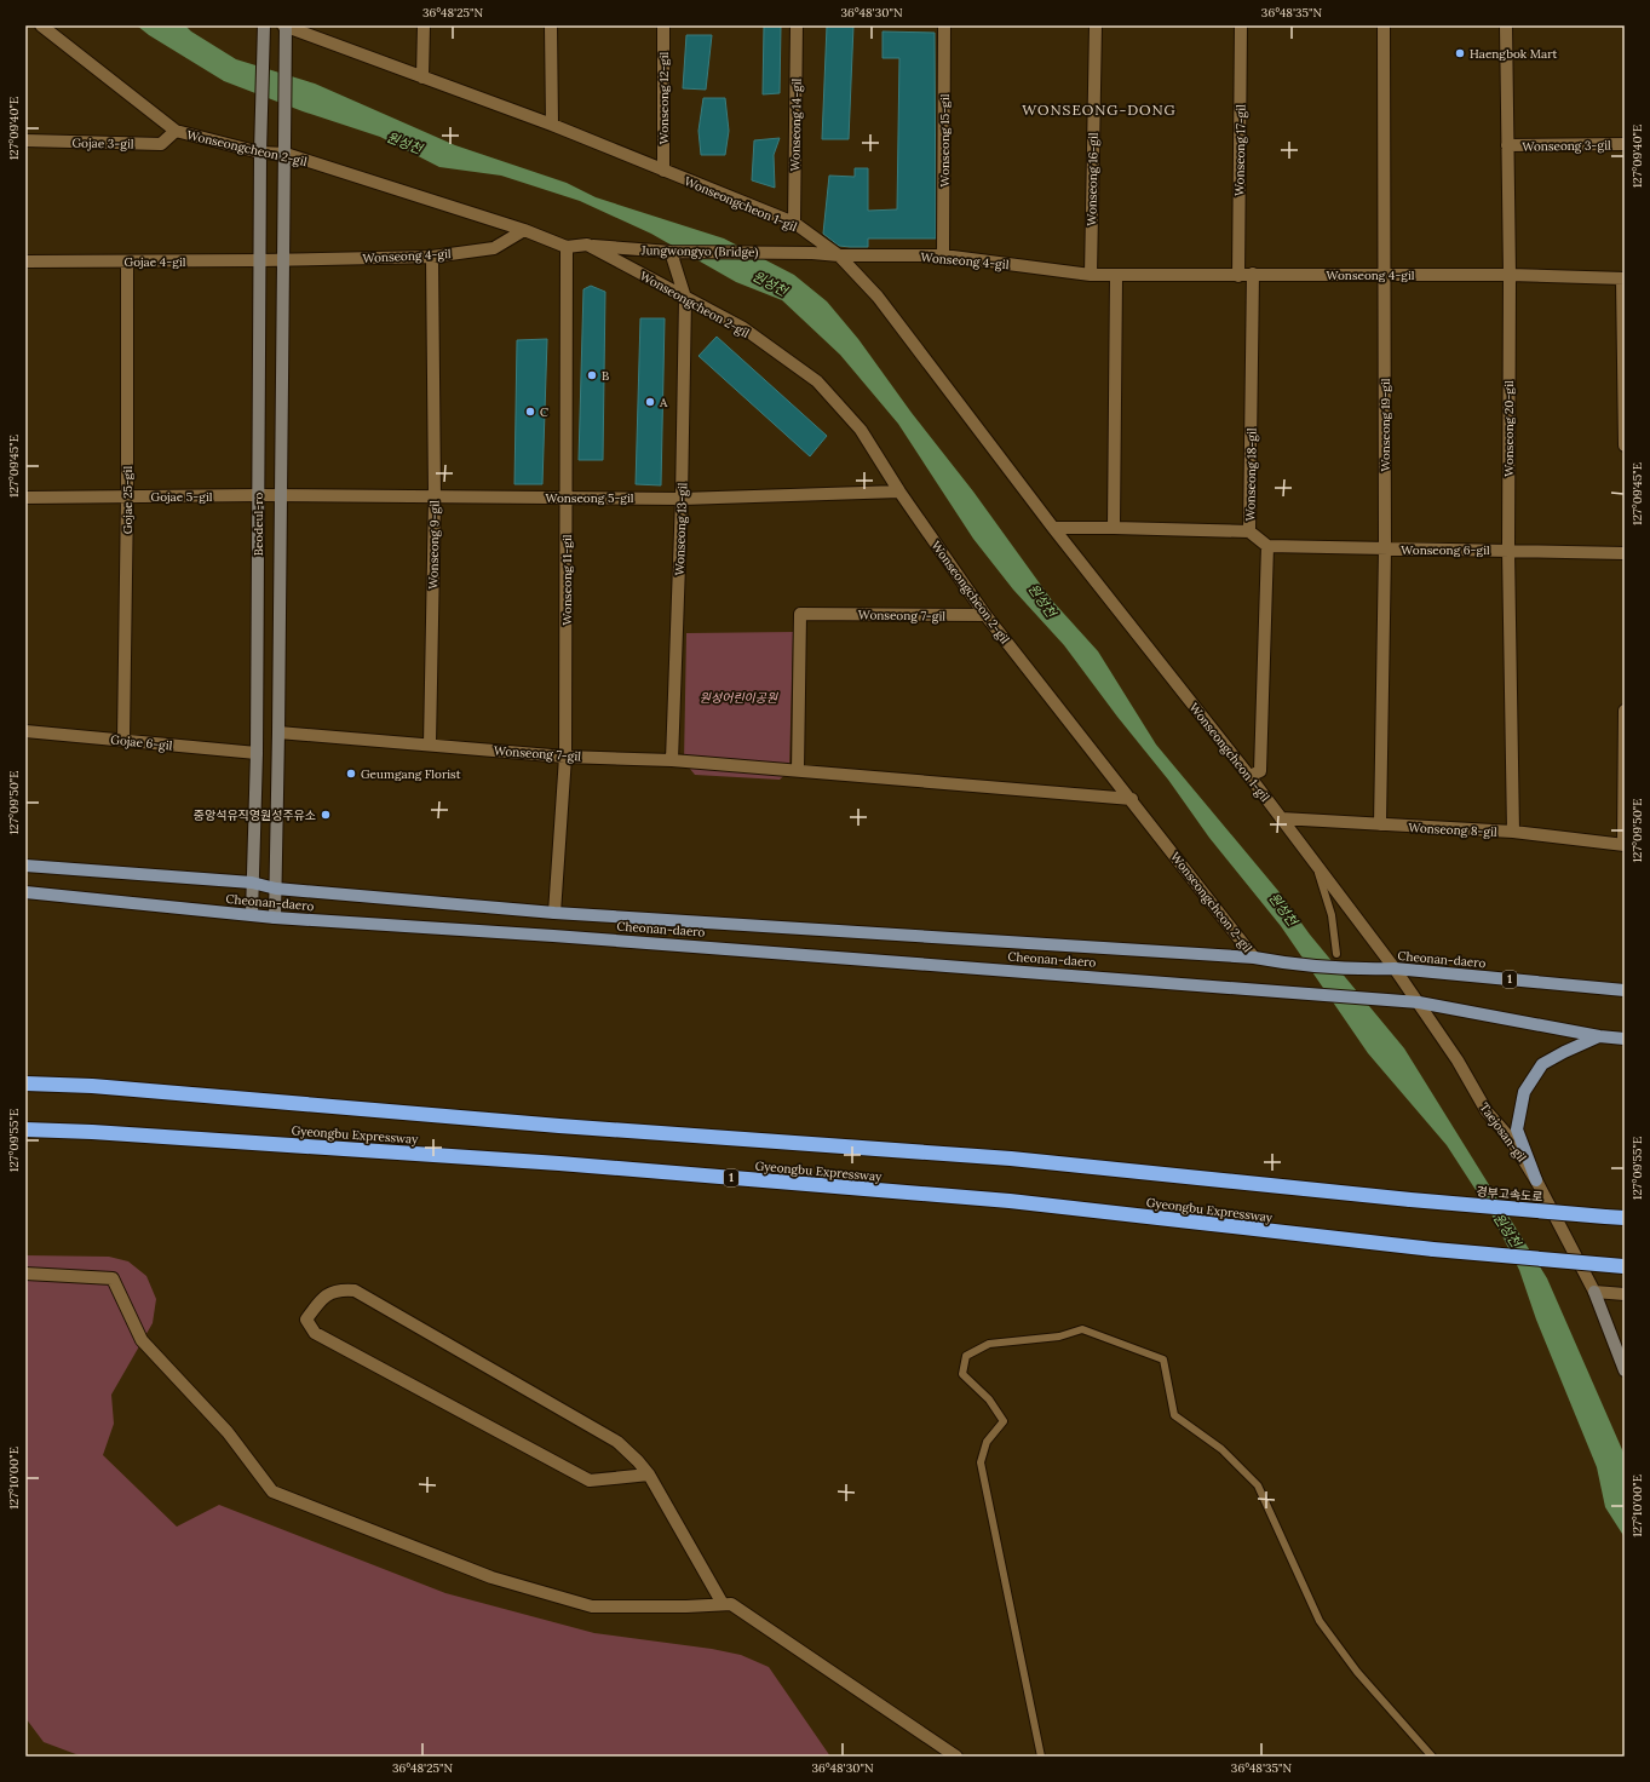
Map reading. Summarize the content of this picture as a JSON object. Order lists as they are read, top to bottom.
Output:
{
  "streets": {
    "highway": ["1", "Gyeongbu Expressway", "경부고속도로"],
    "main road": ["Cheonan-daero"],
    "street": [
      "Wonseong 12-gil",
      "Wonseong 14-gil",
      "Wonseong 15-gil",
      "Gojae 3-gil",
      "Wonseong 3-gil",
      "Wonseongcheon 2-gil",
      "Wonseong 17-gil",
      "Wonseong 16-gil",
      "Wonseongcheon 1-gil",
      "Jungwongyo (Bridge)",
      "Wonseong 4-gil",
      "Gojae 4-gil",
      "Wonseong 19-gil",
      "Wonseong 20-gil",
      "Wonseong 18-gil",
      "Gojae 5-gil",
      "Wonseong 5-gil",
      "Gojae 25-gil",
      "Beodeul-ro",
      "Wonseong 13-gil",
      "Wonseong 9-gil",
      "Wonseong 6-gil",
      "Wonseong 11-gil",
      "Wonseong 7-gil",
      "Gojae 6-gil",
      "Wonseong 8-gil",
      "Taejosan-gil"
    ]
  },
  "crossings": [
    ["Wonseong 12-gil", "Wonseongcheon 1-gil"],
    ["Wonseong 14-gil", "Wonseongcheon 1-gil"],
    ["Wonseong 15-gil", "Wonseong 4-gil"],
    ["Gojae 3-gil", "Wonseongcheon 2-gil"],
    ["Wonseong 3-gil", "Wonseong 20-gil"],
    ["Wonseongcheon 2-gil", "Jungwongyo (Bridge)"],
    ["Wonseongcheon 2-gil", "Wonseong 4-gil"],
    ["Wonseongcheon 2-gil", "Wonseong 5-gil"],
    ["Wonseongcheon 2-gil", "Beodeul-ro"],
    ["Wonseongcheon 2-gil", "Wonseong 13-gil"],
    ["Wonseongcheon 2-gil", "Wonseong 11-gil"],
    ["Wonseongcheon 2-gil", "Wonseong 7-gil"],
    ["Wonseongcheon 2-gil", "Cheonan-daero"],
    ["Wonseong 17-gil", "Wonseong 4-gil"],
    ["Wonseong 16-gil", "Wonseong 4-gil"],
    ["Wonseongcheon 1-gil", "Wonseong 4-gil"],
    ["Wonseongcheon 1-gil", "Beodeul-ro"],
    ["Wonseongcheon 1-gil", "Wonseong 8-gil"],
    ["Wonseongcheon 1-gil", "Cheonan-daero"],
    ["Wonseongcheon 1-gil", "Taejosan-gil"],
    ["Jungwongyo (Bridge)", "Wonseong 4-gil"],
    ["Jungwongyo (Bridge)", "Wonseong 13-gil"],
    ["Wonseong 4-gil", "Gojae 4-gil"],
    ["Wonseong 4-gil", "Wonseong 19-gil"],
    ["Wonseong 4-gil", "Wonseong 20-gil"],
    ["Wonseong 4-gil", "Wonseong 18-gil"],
    ["Wonseong 4-gil", "Beodeul-ro"],
    ["Wonseong 4-gil", "Wonseong 9-gil"],
    ["Gojae 4-gil", "Gojae 25-gil"],
    ["Gojae 4-gil", "Beodeul-ro"],
    ["Wonseong 19-gil", "Wonseong 6-gil"],
    ["Wonseong 19-gil", "Wonseong 8-gil"],
    ["Wonseong 20-gil", "Wonseong 6-gil"],
    ["Wonseong 20-gil", "Wonseong 8-gil"],
    ["Wonseong 18-gil", "Wonseong 6-gil"],
    ["Gojae 5-gil", "Wonseong 5-gil"],
    ["Gojae 5-gil", "Gojae 25-gil"],
    ["Gojae 5-gil", "Beodeul-ro"],
    ["Wonseong 5-gil", "Beodeul-ro"],
    ["Wonseong 5-gil", "Wonseong 13-gil"],
    ["Wonseong 5-gil", "Wonseong 9-gil"],
    ["Wonseong 5-gil", "Wonseong 11-gil"],
    ["Gojae 25-gil", "Gojae 6-gil"],
    ["Beodeul-ro", "Wonseong 7-gil"],
    ["Beodeul-ro", "Gojae 6-gil"],
    ["Beodeul-ro", "Cheonan-daero"],
    ["Wonseong 13-gil", "Wonseong 7-gil"],
    ["Wonseong 9-gil", "Wonseong 7-gil"],
    ["Wonseong 11-gil", "Wonseong 7-gil"],
    ["Wonseong 11-gil", "Cheonan-daero"],
    ["Cheonan-daero", "Taejosan-gil"],
    ["Gyeongbu Expressway", "경부고속도로"]
  ],
  "districts": ["WONSEONG-DONG"],
  "water": ["원성천"],
  "parks": ["원성어린이공원"],
  "places": [
    "Haengbok Mart",
    "B",
    "A",
    "C",
    "Geumgang Florist",
    "중앙석유직영원성주유소"
  ],
  "coordinates": [
    "36°48'25\"N",
    "36°48'30\"N",
    "36°48'35\"N",
    "127°09'40\"E",
    "127°09'45\"E",
    "127°09'50\"E",
    "127°09'55\"E",
    "127°10'00\"E"
  ]
}
